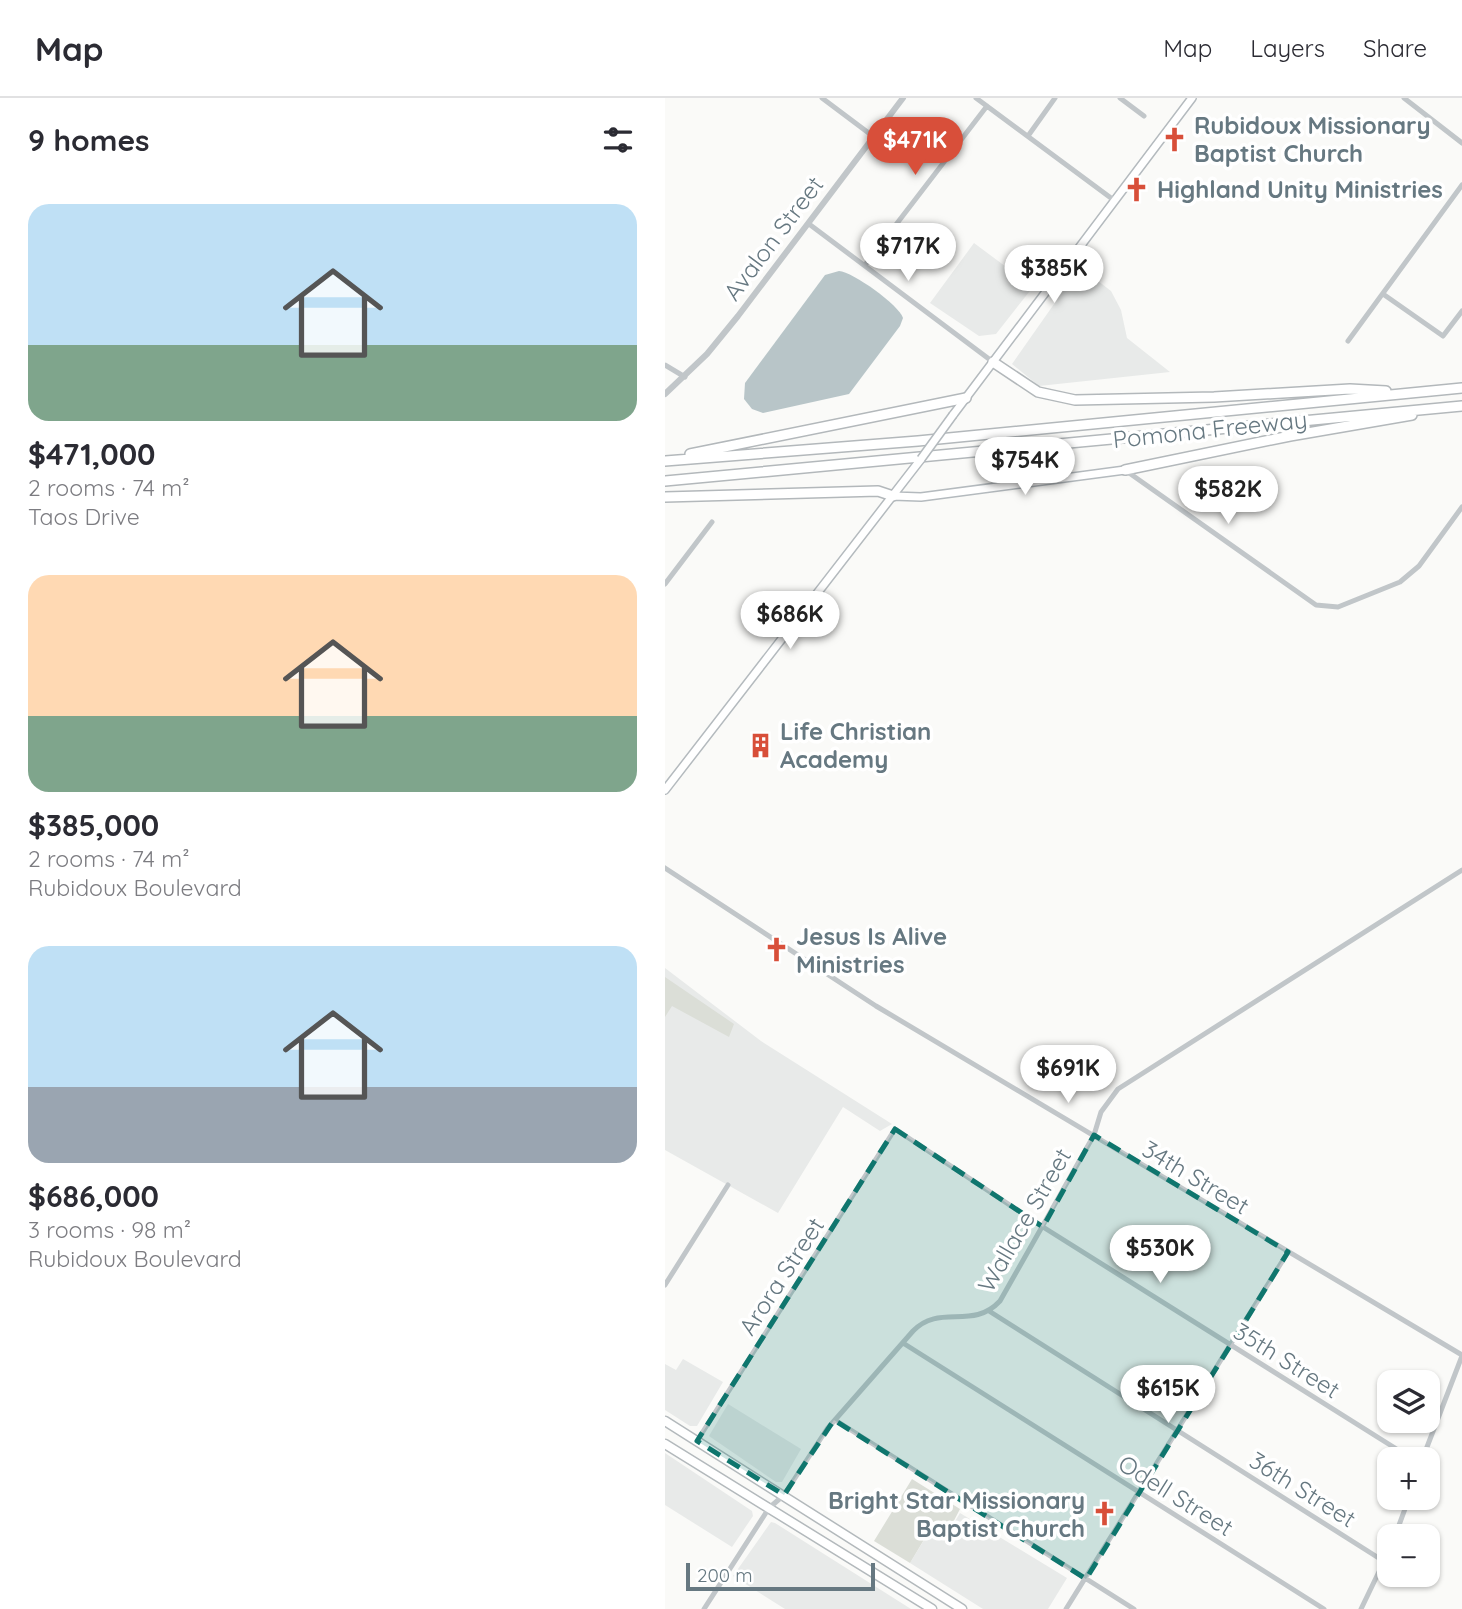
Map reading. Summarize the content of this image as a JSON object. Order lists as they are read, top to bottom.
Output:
{
  "streets": {
    "highway": ["Pomona Freeway"],
    "street": [
      "Avalon Street",
      "34th Street",
      "Wallace Street",
      "Arora Street",
      "35th Street",
      "36th Street",
      "Odell Street"
    ]
  },
  "crossings": [
    ["34th Street", "Wallace Street"],
    ["Wallace Street", "35th Street"],
    ["Wallace Street", "36th Street"],
    ["Wallace Street", "Odell Street"],
    ["Arora Street", "35th Street"]
  ],
  "places": {
    "church": [
      "Rubidoux Missionary Baptist Church",
      "Highland Unity Ministries",
      "Jesus Is Alive Ministries",
      "Bright Star Missionary Baptist Church"
    ],
    "building": ["Life Christian Academy"]
  },
  "scale_bar": "200 m",
  "page": {
    "header": "Map",
    "nav": ["Map", "Layers", "Share"],
    "heading": "9 homes",
    "price": [
      "$471K",
      "$717K",
      "$385K",
      "$754K",
      "$582K",
      "$686K",
      "$691K",
      "$530K",
      "$615K"
    ],
    "list": [
      {
        "name": "$471,000",
        "note": "2 rooms · 74 m² · Taos Drive"
      },
      {
        "name": "$385,000",
        "note": "2 rooms · 74 m² · Rubidoux Boulevard"
      },
      {
        "name": "$686,000",
        "note": "3 rooms · 98 m² · Rubidoux Boulevard"
      }
    ],
    "map_buttons": ["+", "−"],
    "scale": "200 m"
  }
}
